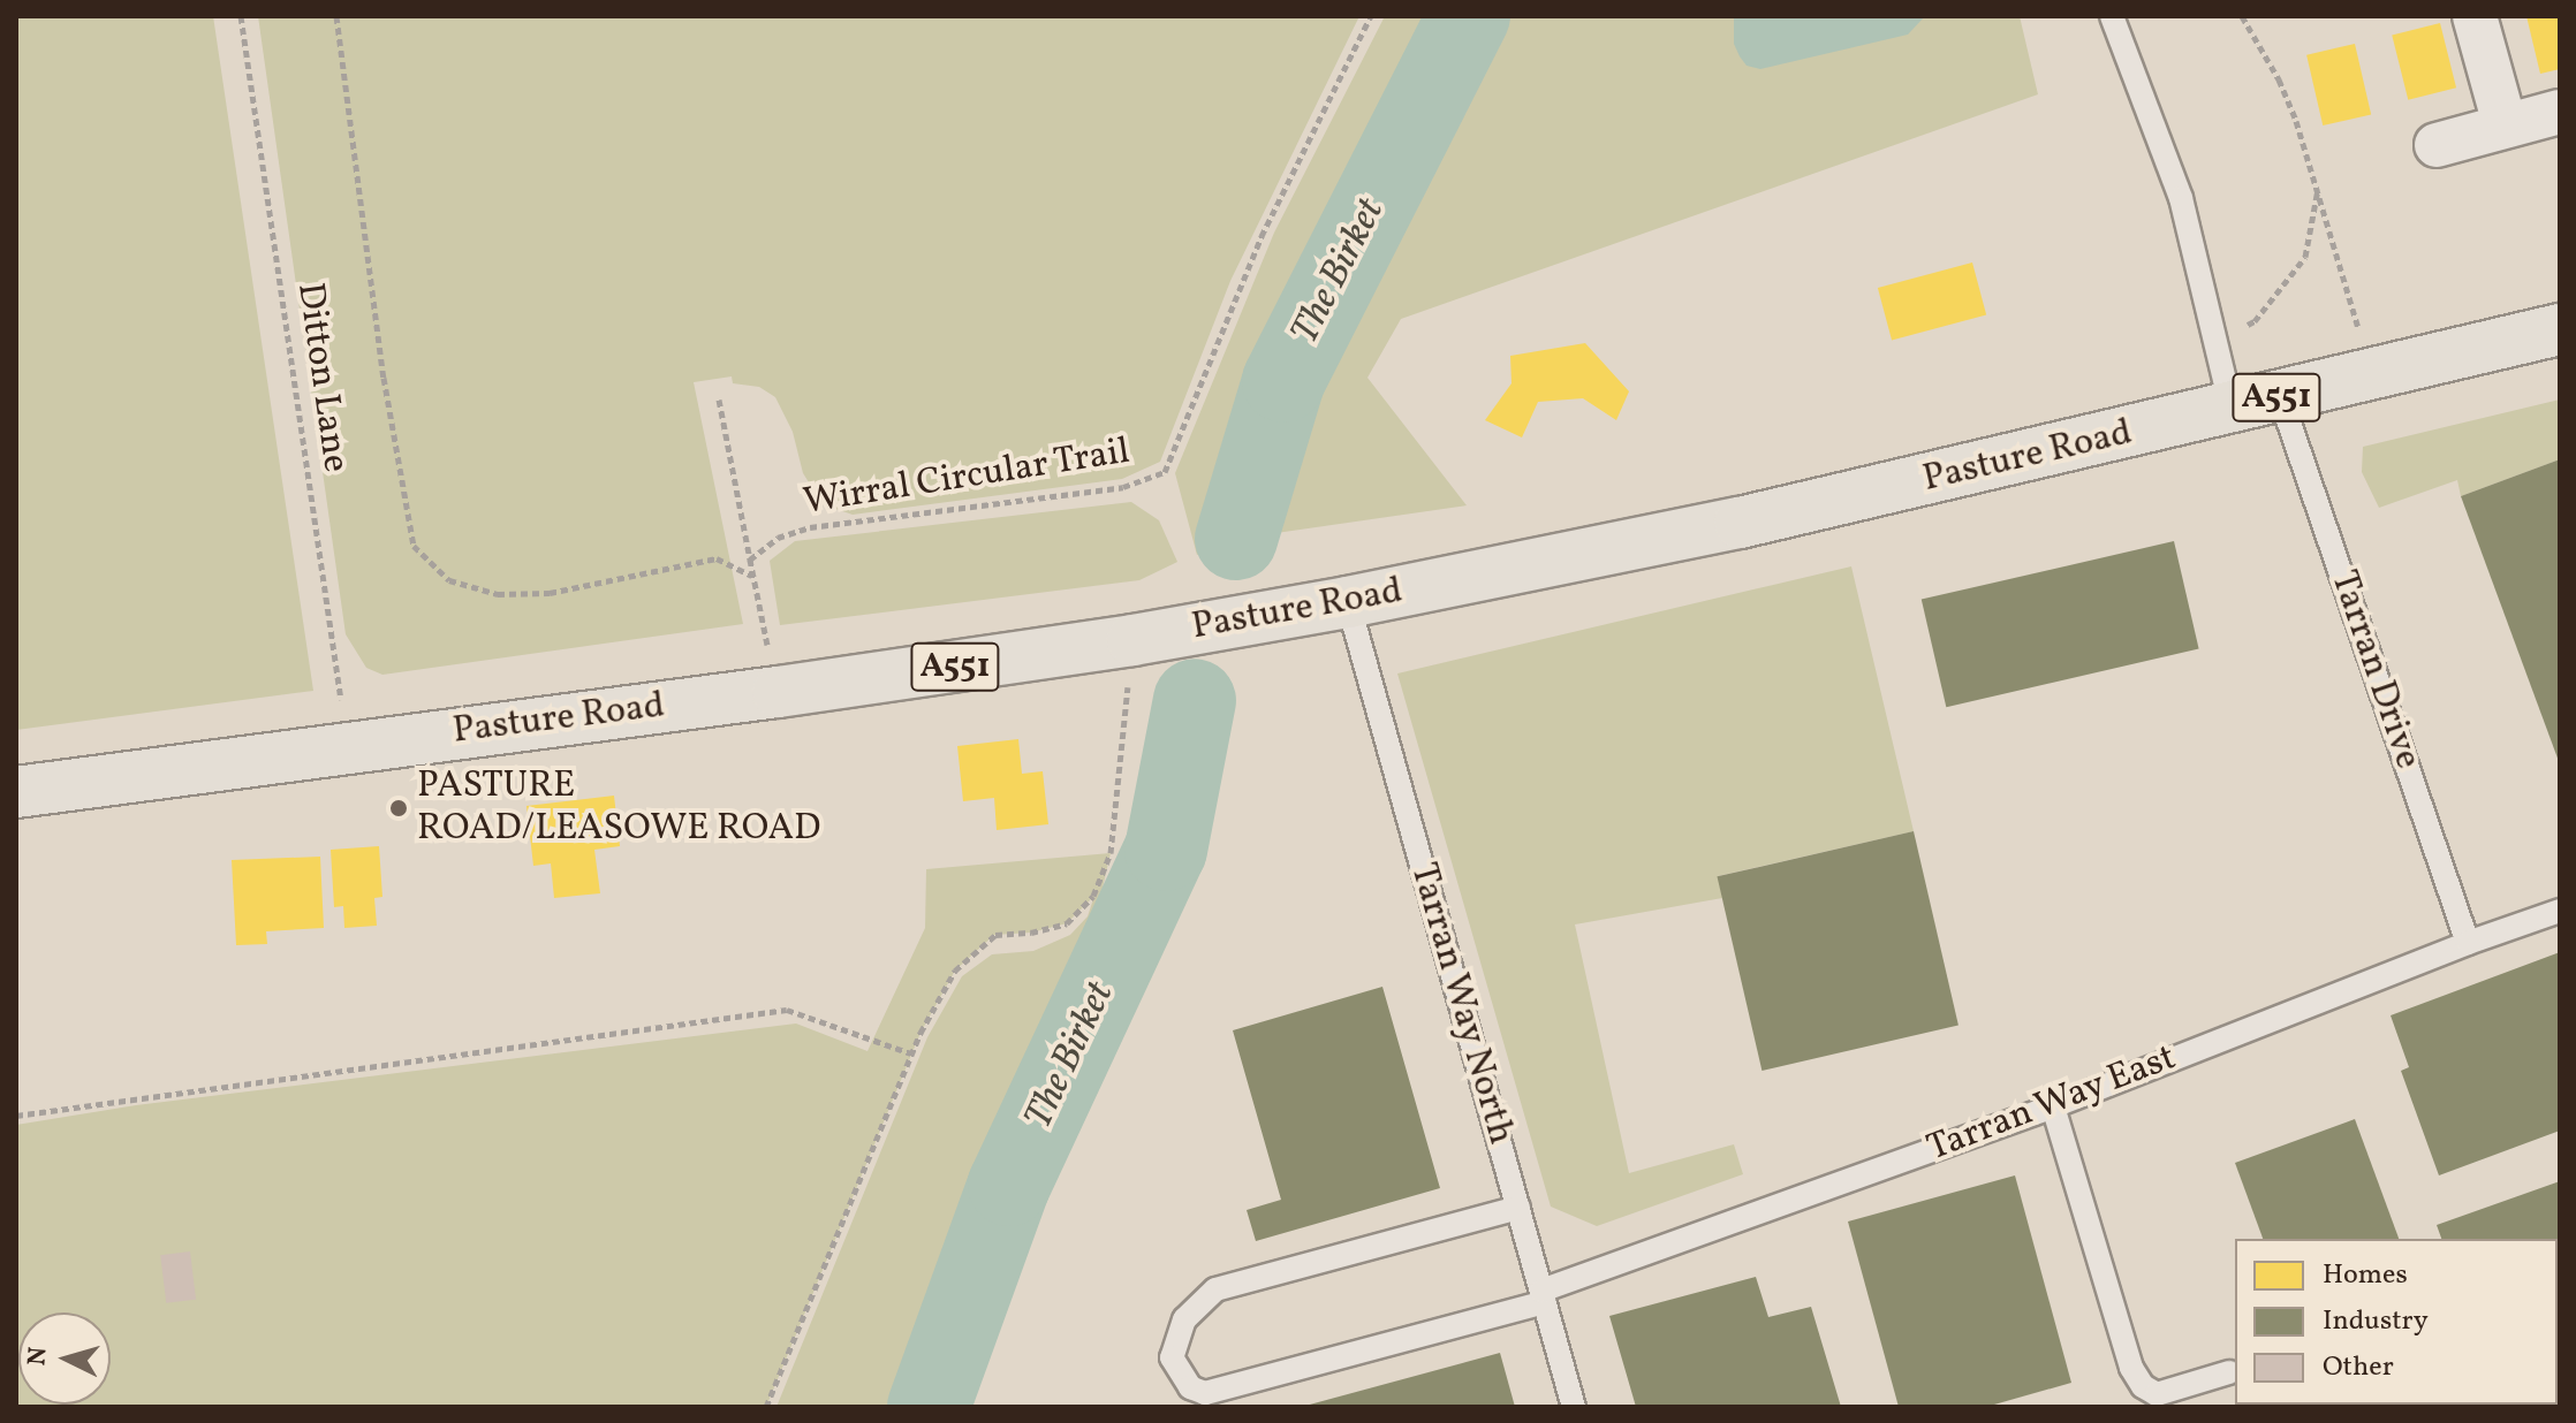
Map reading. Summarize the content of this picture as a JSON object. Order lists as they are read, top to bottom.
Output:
{
  "streets": {
    "main road": ["A551", "Pasture Road"],
    "lane": ["Tarran Drive", "Tarran Way North", "Tarran Way East"],
    "path": ["Ditton Lane", "Wirral Circular Trail"]
  },
  "crossings": [
    ["Ditton Lane", "Pasture Road"],
    ["Pasture Road", "Tarran Drive"],
    ["Pasture Road", "Tarran Way North"],
    ["Tarran Drive", "Tarran Way East"],
    ["Tarran Way North", "Tarran Way East"]
  ],
  "water": ["The Birket"],
  "places": ["PASTURE ROAD/LEASOWE ROAD"],
  "legend": ["Homes", "Industry", "Other"],
  "north": "left"
}
